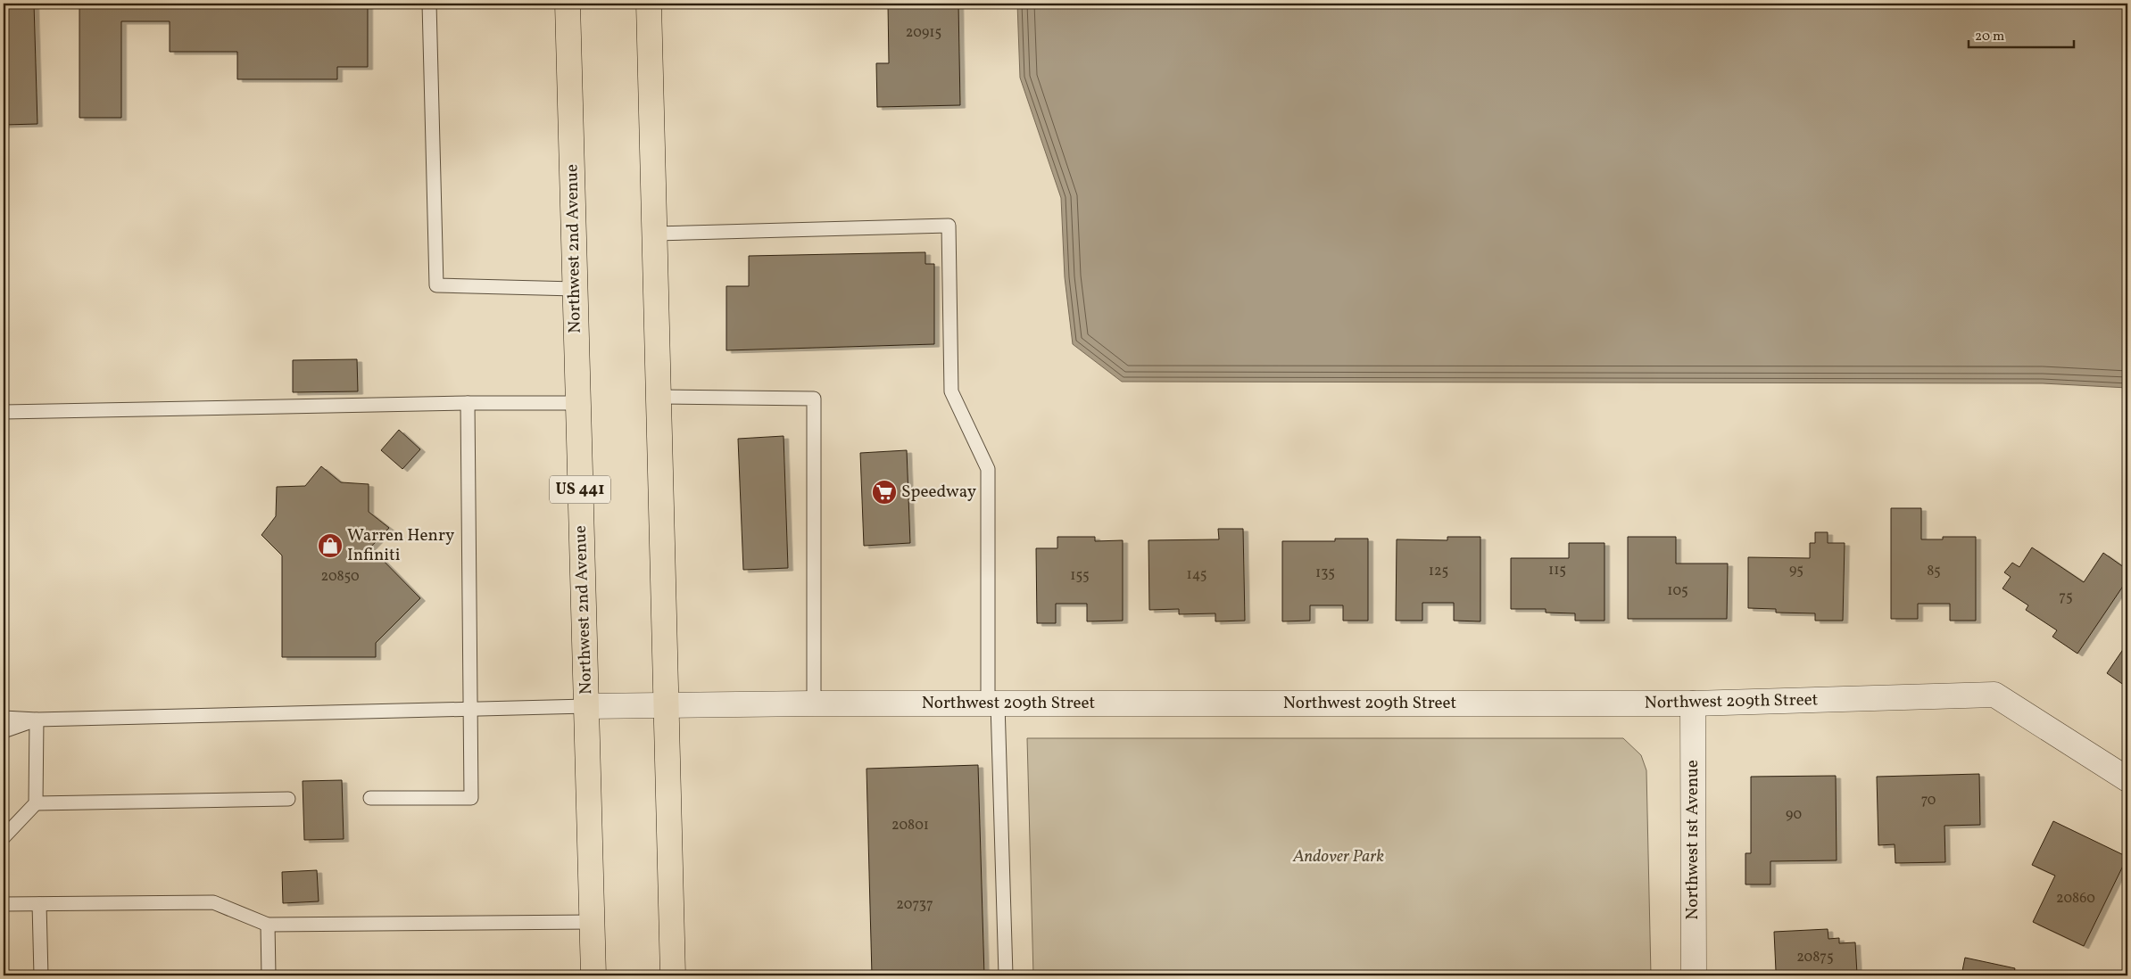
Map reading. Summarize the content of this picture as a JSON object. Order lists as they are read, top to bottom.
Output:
{
  "streets": {
    "main road": ["Northwest 2nd Avenue", "US 441"],
    "street": ["Northwest 209th Street", "Northwest 1st Avenue"]
  },
  "crossings": [
    ["Northwest 2nd Avenue", "Northwest 209th Street"],
    ["Northwest 209th Street", "Northwest 1st Avenue"]
  ],
  "parks": ["Andover Park"],
  "places": {
    "supermarket": ["Speedway"],
    "shop": ["Warren Henry Infiniti"]
  },
  "house_numbers": [
    "20915",
    "115",
    "95",
    "125",
    "85",
    "135",
    "145",
    "155",
    "20850",
    "105",
    "75",
    "70",
    "90",
    "20801",
    "20860",
    "20737",
    "20875"
  ],
  "scale_bar": "20 m"
}
